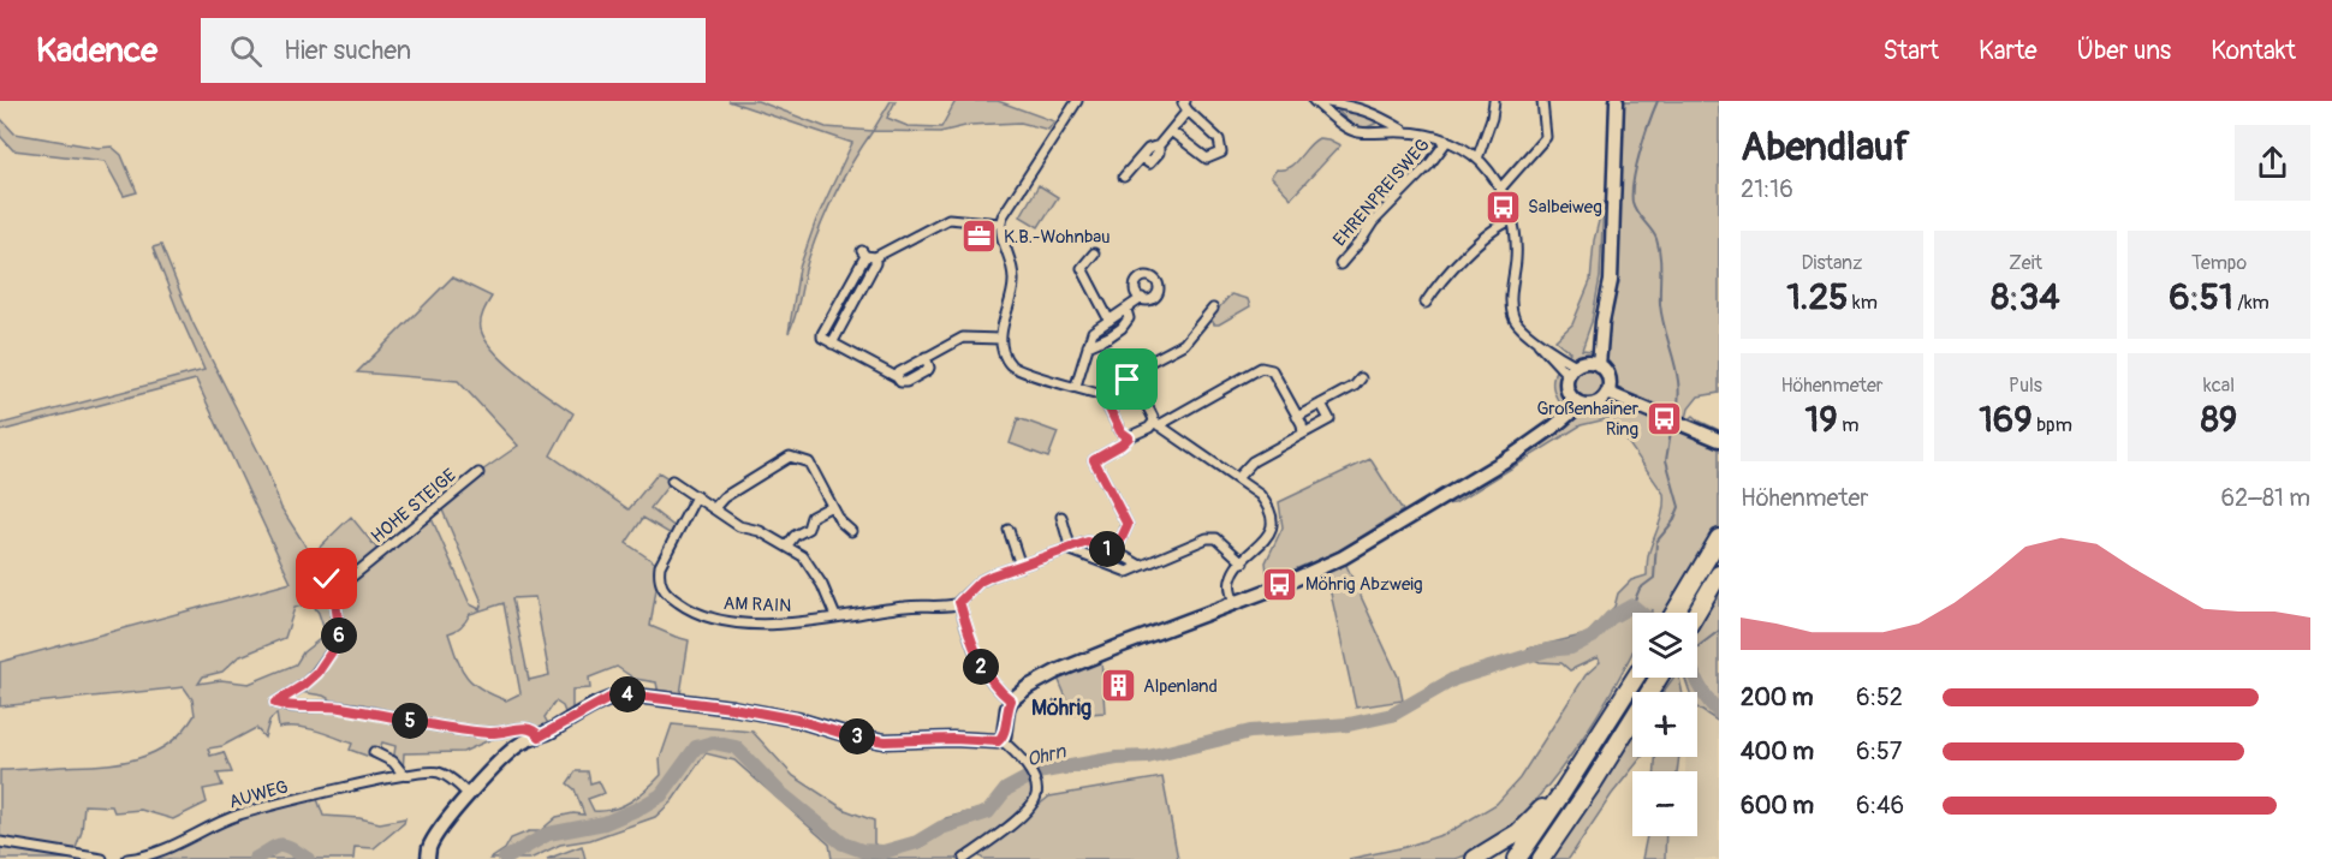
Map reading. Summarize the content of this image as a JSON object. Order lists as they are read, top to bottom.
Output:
{
  "streets": {
    "street": [
      "EHRENPREISWEG",
      "HOHE STEIGE",
      "AM RAIN",
      "AUWEG"
    ]
  },
  "districts": ["Möhrig"],
  "water": ["Ohrn"],
  "places": {
    "bus stop": ["Salbeiweg", "Großenhainer Ring", "Möhrig Abzweig"],
    "office": ["K.B.-Wohnbau"],
    "building": ["Alpenland"]
  },
  "page": {
    "header": "Kadence",
    "search": "Hier suchen",
    "nav": [
      "Start",
      "Karte",
      "Über uns",
      "Kontakt"
    ],
    "heading": ["Abendlauf", "21:16"],
    "stats": [
      ["Distanz", "1.25 km"],
      ["Zeit", "8:34"],
      ["Tempo", "6:51 /km"],
      ["Höhenmeter", "19 m"],
      ["Puls", "169 bpm"],
      ["kcal", "89"]
    ],
    "chart": ["Höhenmeter", "62–81 m"],
    "pins": [
      "1",
      "6",
      "2",
      "4",
      "5",
      "3"
    ],
    "map_buttons": ["+", "−"],
    "list": [
      {
        "name": "200 m",
        "note": "6:52"
      },
      {
        "name": "400 m",
        "note": "6:57"
      },
      {
        "name": "600 m",
        "note": "6:46"
      }
    ]
  }
}
